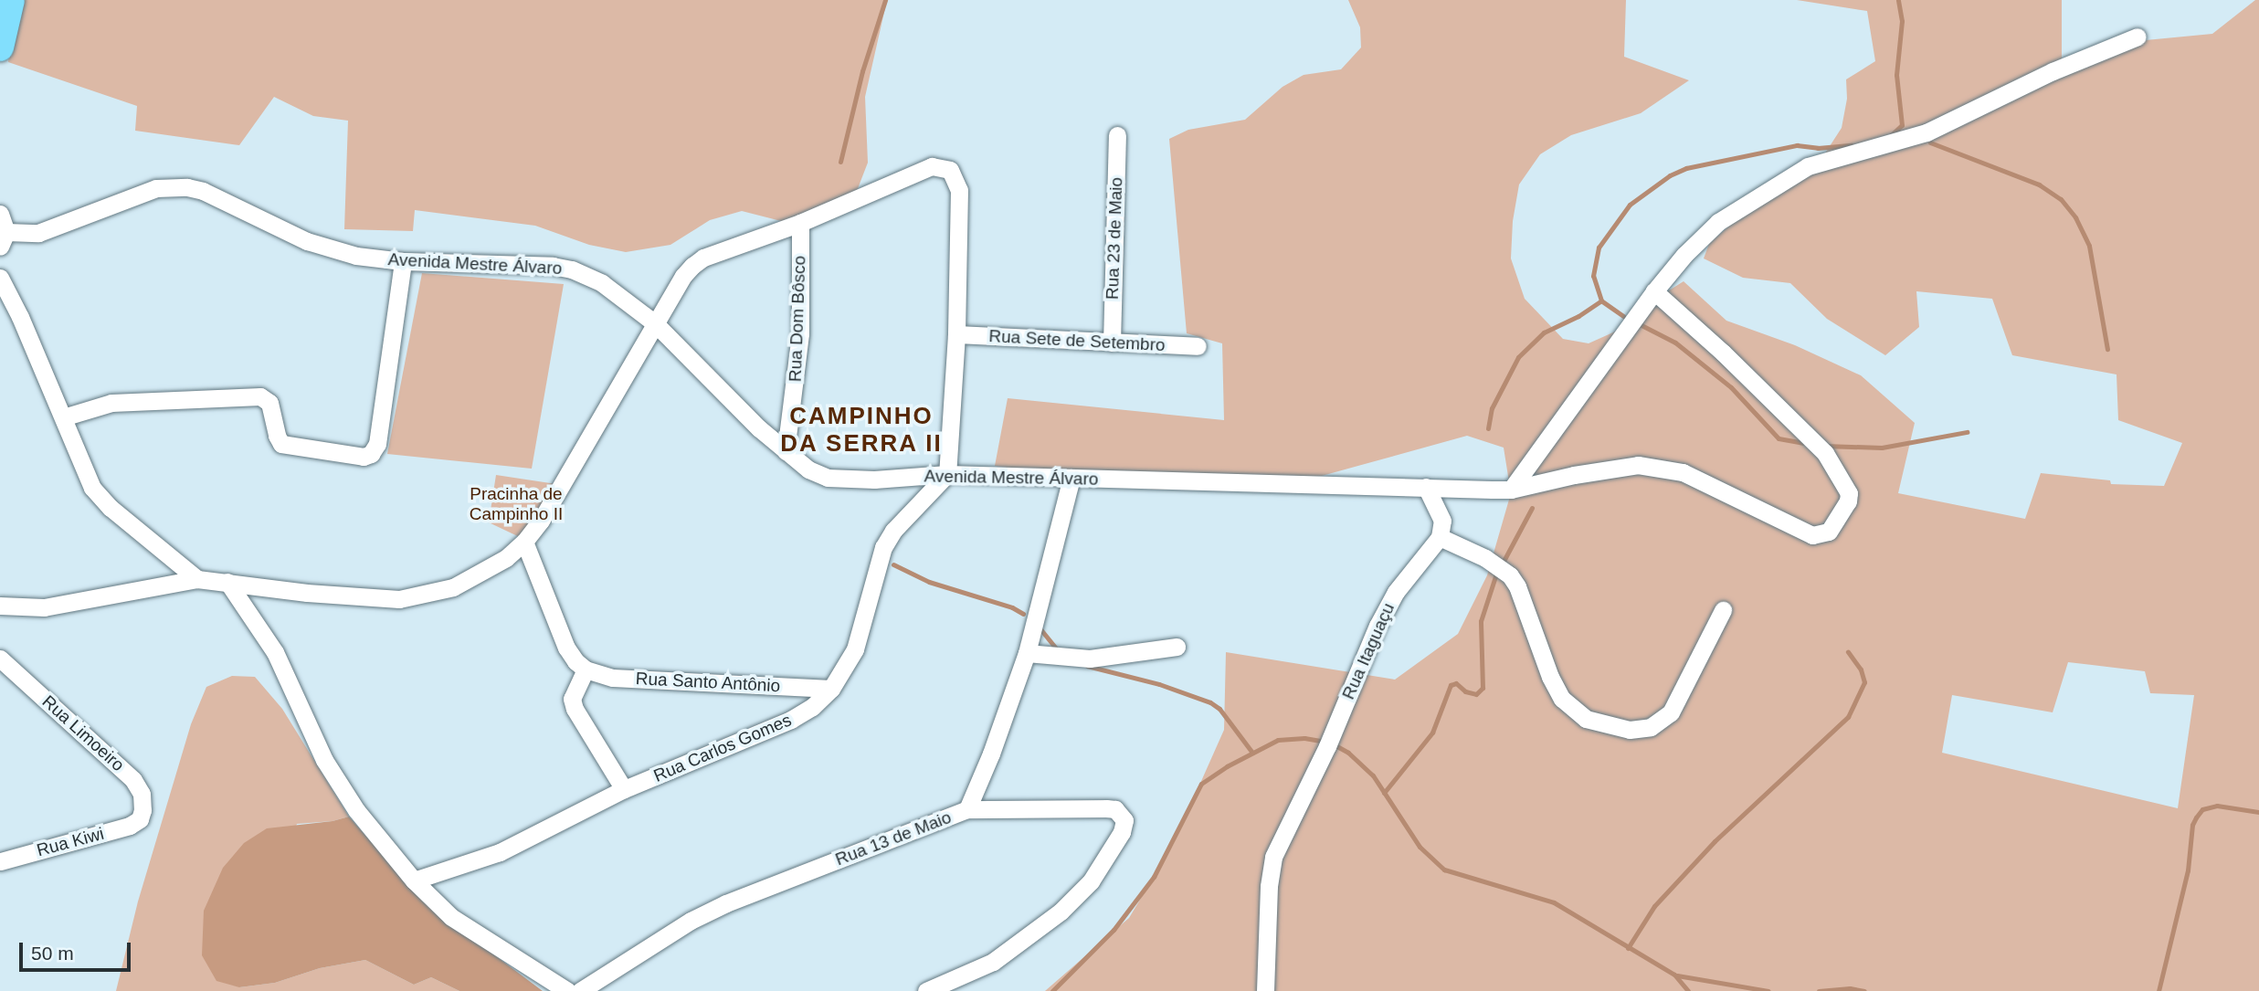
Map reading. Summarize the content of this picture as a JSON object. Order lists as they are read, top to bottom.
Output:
{
  "streets": {
    "street": [
      "Rua 23 de Maio",
      "Avenida Mestre Álvaro",
      "Rua Dom Bôsco",
      "Rua Sete de Setembro",
      "Rua Itaguaçu",
      "Rua Santo Antônio",
      "Rua Limoeiro",
      "Rua Carlos Gomes",
      "Rua 13 de Maio",
      "Rua Kiwi"
    ]
  },
  "crossings": [
    ["Rua 23 de Maio", "Rua Sete de Setembro"],
    ["Avenida Mestre Álvaro", "Rua Dom Bôsco"],
    ["Avenida Mestre Álvaro", "Rua Carlos Gomes"],
    ["Avenida Mestre Álvaro", "Rua 13 de Maio"],
    ["Rua Santo Antônio", "Rua Carlos Gomes"],
    ["Rua Limoeiro", "Rua Kiwi"]
  ],
  "districts": ["CAMPINHO DA SERRA II"],
  "parks": ["Pracinha de Campinho II"],
  "scale_bar": "50 m"
}
